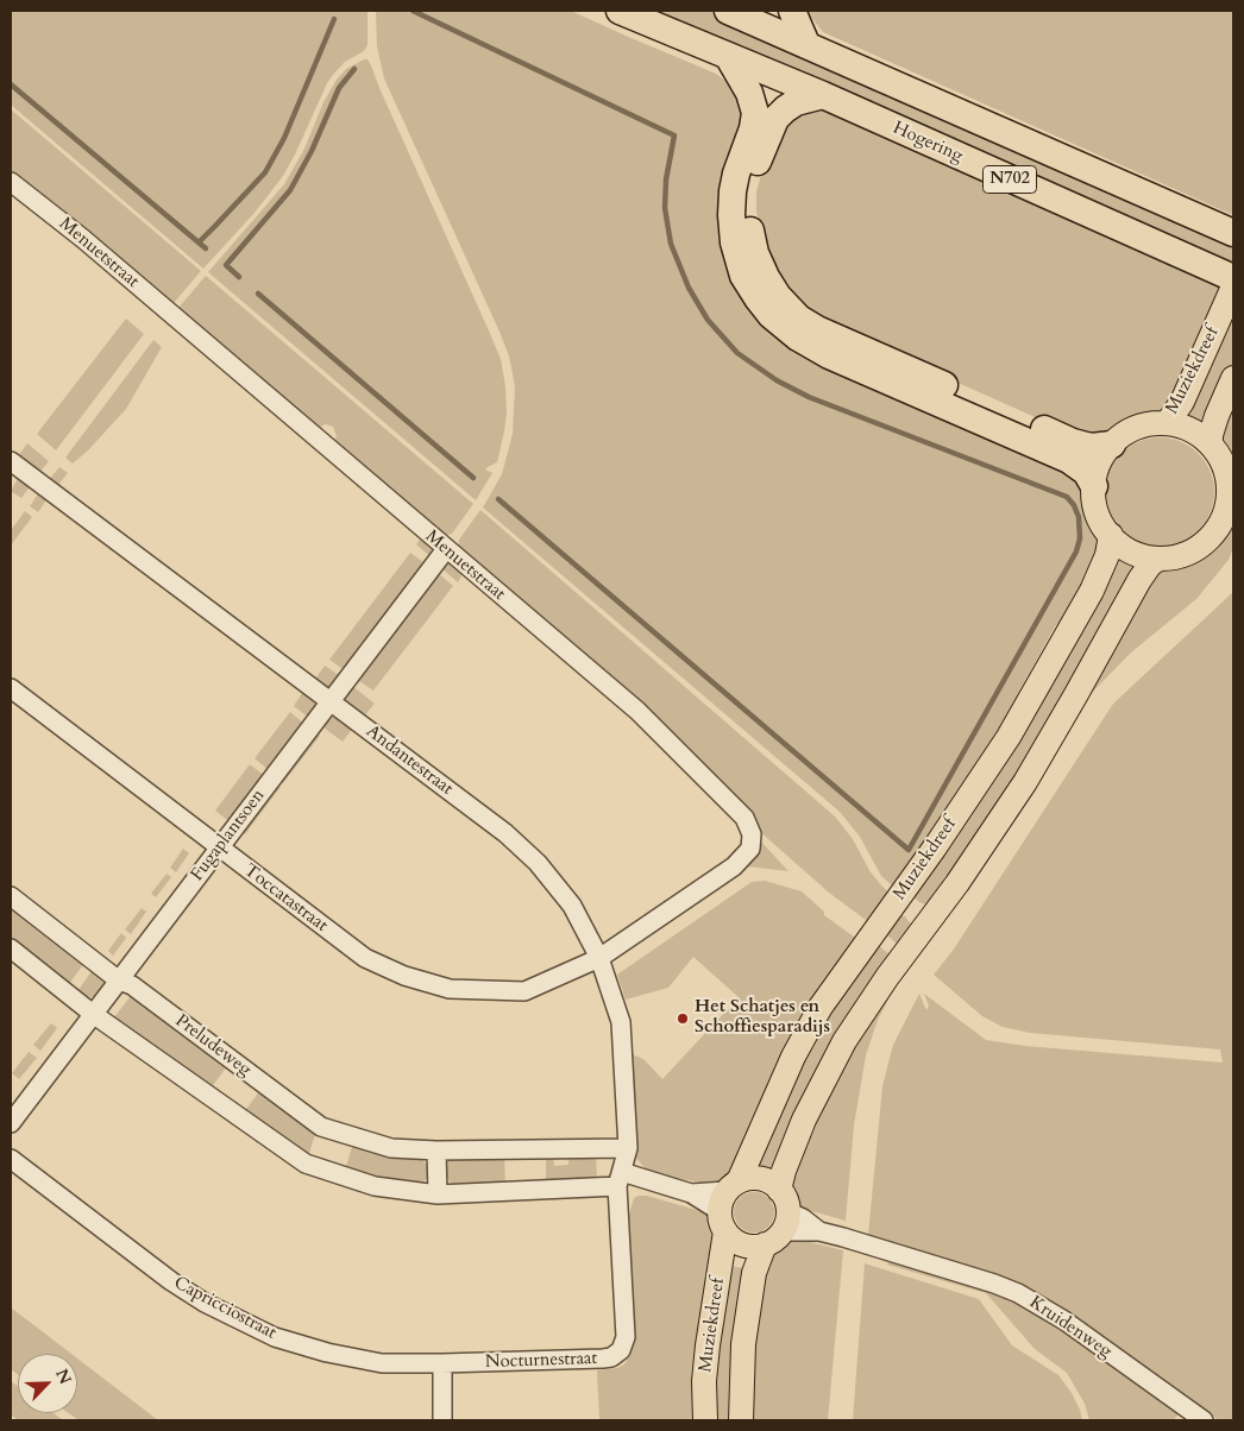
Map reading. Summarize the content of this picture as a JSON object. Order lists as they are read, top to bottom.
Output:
{
  "streets": {
    "highway": ["Hogering", "N702"],
    "main road": ["Muziekdreef"],
    "street": [
      "Menuetstraat",
      "Andantestraat",
      "Fugaplantsoen",
      "Toccatastraat",
      "Preludeweg",
      "Capricciostraat",
      "Kruidenweg",
      "Nocturnestraat"
    ]
  },
  "crossings": [
    ["Menuetstraat", "Andantestraat"],
    ["Menuetstraat", "Fugaplantsoen"],
    ["Menuetstraat", "Toccatastraat"],
    ["Muziekdreef", "Kruidenweg"],
    ["Andantestraat", "Fugaplantsoen"],
    ["Andantestraat", "Toccatastraat"],
    ["Andantestraat", "Preludeweg"],
    ["Andantestraat", "Nocturnestraat"],
    ["Fugaplantsoen", "Toccatastraat"],
    ["Fugaplantsoen", "Preludeweg"],
    ["Capricciostraat", "Nocturnestraat"]
  ],
  "places": ["Het Schatjes en Schoffiesparadijs"],
  "north": "top right"
}
